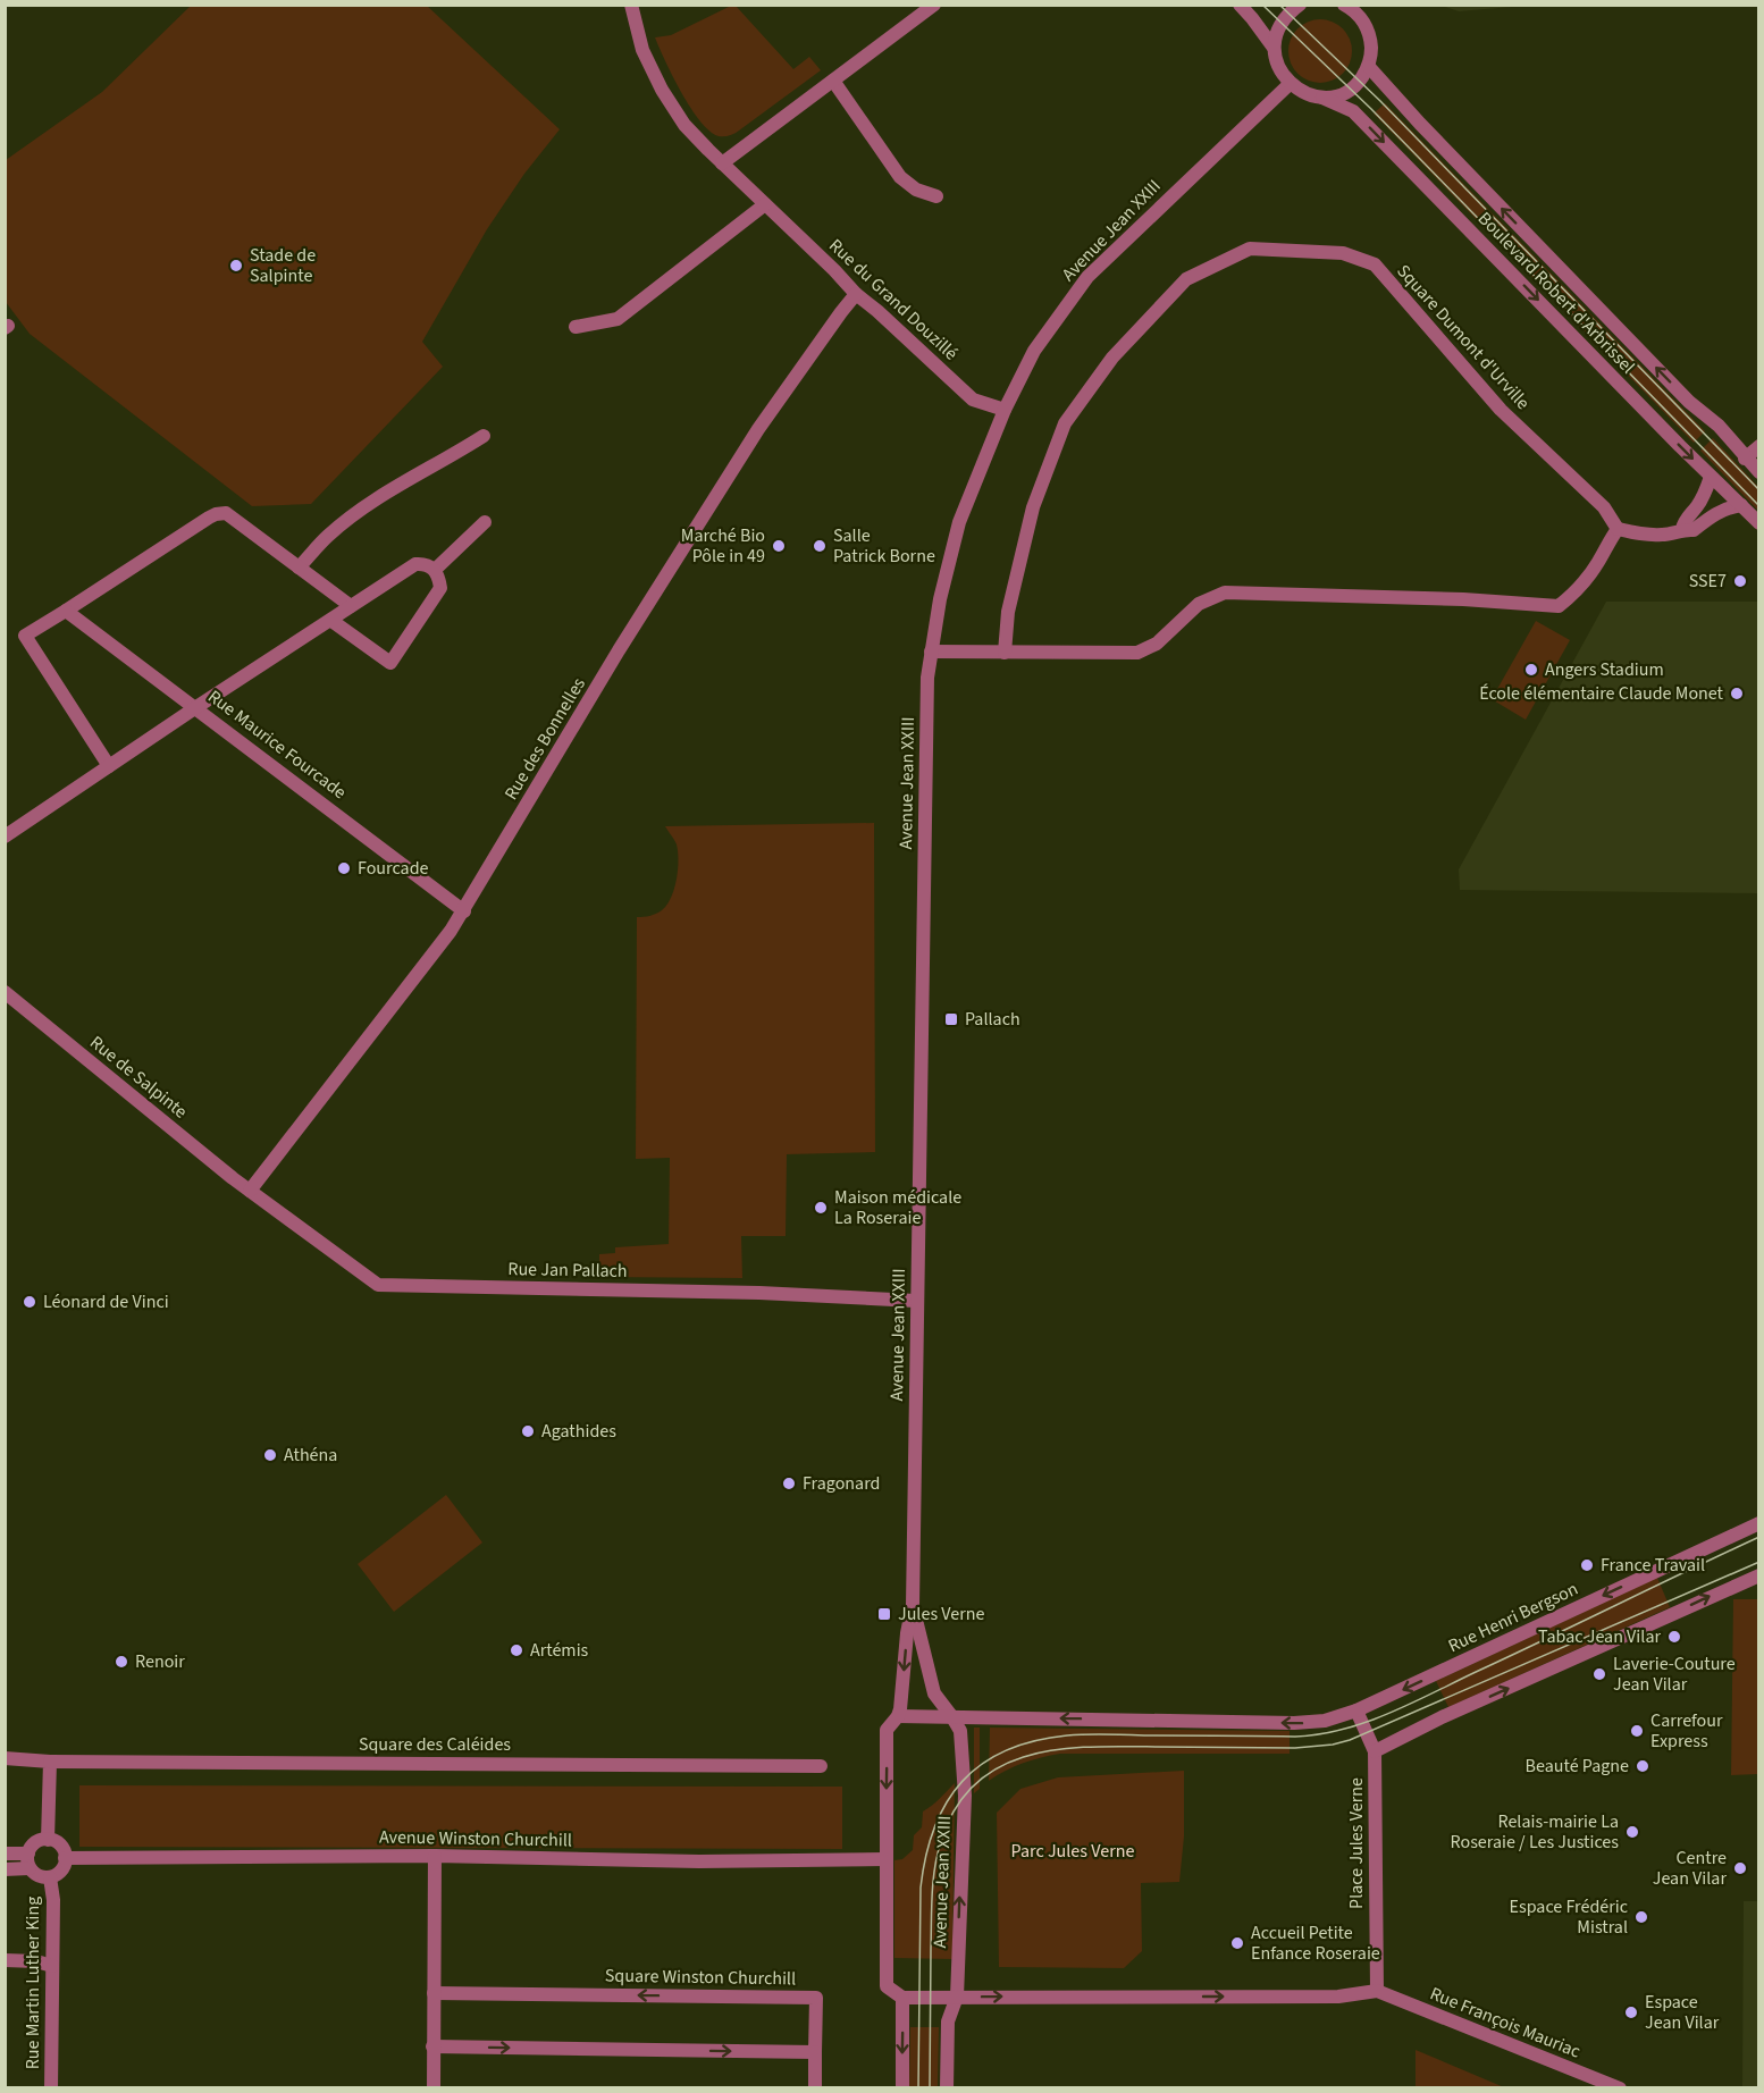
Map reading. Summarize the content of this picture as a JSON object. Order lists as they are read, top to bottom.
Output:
{
  "streets": {
    "street": [
      "Avenue Jean XXIII",
      "Boulevard Robert d'Arbrissel",
      "Rue du Grand Douzillé",
      "Square Dumont d'Urville",
      "Rue des Bonnelles",
      "Rue Maurice Fourcade",
      "Rue de Salpinte",
      "Rue Jan Pallach",
      "Rue Henri Bergson",
      "Square des Caléides",
      "Avenue Winston Churchill",
      "Place Jules Verne",
      "Square Winston Churchill",
      "Rue Martin Luther King",
      "Rue François Mauriac"
    ]
  },
  "crossings": [
    ["Avenue Jean XXIII", "Boulevard Robert d'Arbrissel"],
    ["Avenue Jean XXIII", "Rue du Grand Douzillé"],
    ["Avenue Jean XXIII", "Rue Jan Pallach"],
    ["Avenue Jean XXIII", "Avenue Winston Churchill"],
    ["Rue du Grand Douzillé", "Rue des Bonnelles"],
    ["Rue des Bonnelles", "Rue Maurice Fourcade"],
    ["Rue des Bonnelles", "Rue de Salpinte"],
    ["Rue des Bonnelles", "Rue Jan Pallach"],
    ["Rue de Salpinte", "Rue Jan Pallach"],
    ["Rue Henri Bergson", "Place Jules Verne"],
    ["Avenue Winston Churchill", "Rue Martin Luther King"],
    ["Place Jules Verne", "Rue François Mauriac"]
  ],
  "parks": ["Parc Jules Verne"],
  "places": {
    "other": [
      "Stade de Salpinte",
      "Marché Bio Pôle in 49",
      "Salle Patrick Borne",
      "SSE7",
      "Angers Stadium",
      "École élémentaire Claude Monet",
      "Fourcade",
      "Maison médicale La Roseraie",
      "Léonard de Vinci",
      "Agathides",
      "Athéna",
      "Fragonard",
      "France Travail",
      "Tabac Jean Vilar",
      "Artémis",
      "Renoir",
      "Laverie-Couture Jean Vilar",
      "Carrefour Express",
      "Beauté Pagne",
      "Relais-mairie La Roseraie / Les Justices",
      "Centre Jean Vilar",
      "Espace Frédéric Mistral",
      "Accueil Petite Enfance Roseraie",
      "Espace Jean Vilar"
    ],
    "transit": ["Pallach", "Jules Verne"]
  }
}
